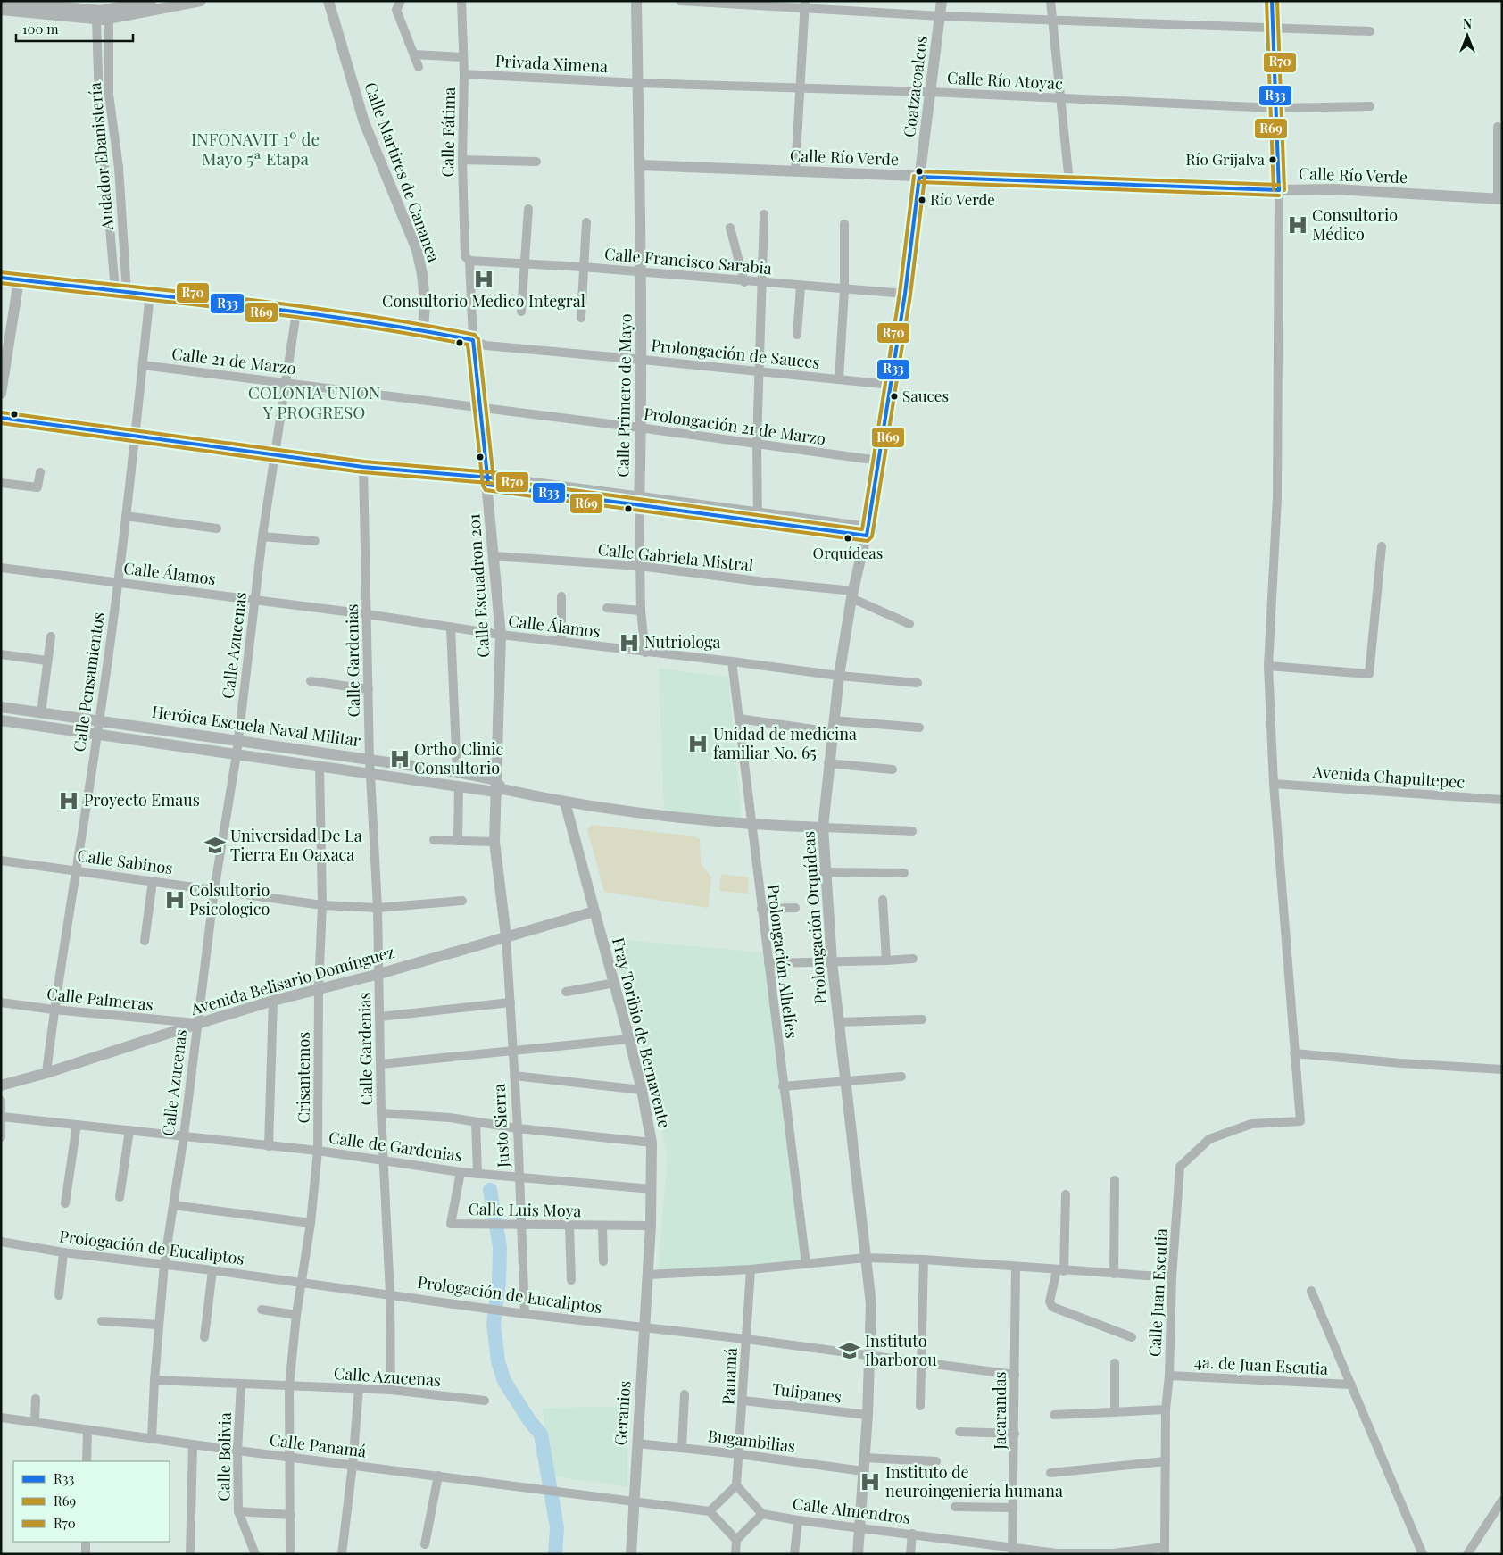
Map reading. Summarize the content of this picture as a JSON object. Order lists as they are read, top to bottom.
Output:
{
  "streets": {
    "street": [
      "Privada Ximena",
      "Calle Río Atoyac",
      "Coatzacoalcos",
      "Calle Fátima",
      "Andador Ebanistería",
      "Calle Río Verde",
      "Calle Martires de Cananea",
      "Calle Francisco Sarabia",
      "Prolongación de Sauces",
      "Calle 21 de Marzo",
      "Calle Primero de Mayo",
      "Prolongación 21 de Marzo",
      "Calle Gabriela Mistral",
      "Calle Álamos",
      "Calle Escuadron 201",
      "Calle Azucenas",
      "Calle Gardenias",
      "Calle Pensamientos",
      "Heróica Escuela Naval Militar",
      "Avenida Chapultepec",
      "Calle Sabinos",
      "Prolongación Orquídeas",
      "Prolongación Alhelíes",
      "Avenida Belisario Domínguez",
      "Calle Palmeras",
      "Fray Toribio de Bernavente",
      "Crisantemos",
      "Justo Sierra",
      "Calle de Gardenias",
      "Calle Luis Moya",
      "Prologación de Eucaliptos",
      "Calle Juan Escutia",
      "4a. de Juan Escutia",
      "Panamá",
      "Tulipanes",
      "Jacarandas",
      "Geranios",
      "Bugambilias",
      "Calle Panamá",
      "Calle Bolivia",
      "Calle Almendros"
    ]
  },
  "crossings": [
    ["Privada Ximena", "Calle Río Atoyac"],
    ["Privada Ximena", "Calle Fátima"],
    ["Privada Ximena", "Calle Primero de Mayo"],
    ["Calle Río Atoyac", "Coatzacoalcos"],
    ["Calle Río Atoyac", "Calle Primero de Mayo"],
    ["Coatzacoalcos", "Calle Río Verde"],
    ["Coatzacoalcos", "Prolongación Orquídeas"],
    ["Calle Fátima", "Calle Francisco Sarabia"],
    ["Calle Fátima", "Calle Escuadron 201"],
    ["Calle Río Verde", "Calle Primero de Mayo"],
    ["Calle Río Verde", "Prolongación Orquídeas"],
    ["Calle Francisco Sarabia", "Calle Primero de Mayo"],
    ["Calle Francisco Sarabia", "Calle Escuadron 201"],
    ["Calle Francisco Sarabia", "Prolongación Orquídeas"],
    ["Prolongación de Sauces", "Calle Primero de Mayo"],
    ["Prolongación de Sauces", "Calle Escuadron 201"],
    ["Prolongación de Sauces", "Prolongación Orquídeas"],
    ["Calle 21 de Marzo", "Prolongación 21 de Marzo"],
    ["Calle 21 de Marzo", "Calle Escuadron 201"],
    ["Calle 21 de Marzo", "Calle Azucenas"],
    ["Calle 21 de Marzo", "Calle Pensamientos"],
    ["Calle Primero de Mayo", "Prolongación 21 de Marzo"],
    ["Calle Primero de Mayo", "Calle Gabriela Mistral"],
    ["Calle Primero de Mayo", "Calle Álamos"],
    ["Prolongación 21 de Marzo", "Calle Escuadron 201"],
    ["Prolongación 21 de Marzo", "Prolongación Orquídeas"],
    ["Calle Gabriela Mistral", "Calle Escuadron 201"],
    ["Calle Gabriela Mistral", "Prolongación Orquídeas"],
    ["Calle Álamos", "Calle Escuadron 201"],
    ["Calle Álamos", "Calle Azucenas"],
    ["Calle Álamos", "Calle Gardenias"],
    ["Calle Álamos", "Calle Pensamientos"],
    ["Calle Álamos", "Prolongación Orquídeas"],
    ["Calle Álamos", "Prolongación Alhelíes"],
    ["Calle Escuadron 201", "Heróica Escuela Naval Militar"],
    ["Calle Escuadron 201", "Avenida Belisario Domínguez"],
    ["Calle Escuadron 201", "Justo Sierra"],
    ["Calle Azucenas", "Calle Gardenias"],
    ["Calle Azucenas", "Heróica Escuela Naval Militar"],
    ["Calle Azucenas", "Calle Sabinos"],
    ["Calle Azucenas", "Avenida Belisario Domínguez"],
    ["Calle Azucenas", "Calle Palmeras"],
    ["Calle Azucenas", "Crisantemos"],
    ["Calle Azucenas", "Calle de Gardenias"],
    ["Calle Azucenas", "Prologación de Eucaliptos"],
    ["Calle Azucenas", "Calle Panamá"],
    ["Calle Azucenas", "Calle Bolivia"],
    ["Calle Gardenias", "Heróica Escuela Naval Militar"],
    ["Calle Gardenias", "Calle Sabinos"],
    ["Calle Gardenias", "Avenida Belisario Domínguez"],
    ["Calle Gardenias", "Calle de Gardenias"],
    ["Calle Gardenias", "Prologación de Eucaliptos"],
    ["Calle Pensamientos", "Heróica Escuela Naval Militar"],
    ["Calle Pensamientos", "Calle Sabinos"],
    ["Calle Pensamientos", "Avenida Belisario Domínguez"],
    ["Calle Pensamientos", "Calle Palmeras"],
    ["Heróica Escuela Naval Militar", "Prolongación Orquídeas"],
    ["Heróica Escuela Naval Militar", "Prolongación Alhelíes"],
    ["Heróica Escuela Naval Militar", "Fray Toribio de Bernavente"],
    ["Heróica Escuela Naval Militar", "Crisantemos"],
    ["Calle Sabinos", "Crisantemos"],
    ["Prolongación Orquídeas", "Prologación de Eucaliptos"],
    ["Prolongación Orquídeas", "Tulipanes"],
    ["Prolongación Orquídeas", "Bugambilias"],
    ["Prolongación Orquídeas", "Calle Almendros"],
    ["Avenida Belisario Domínguez", "Calle Palmeras"],
    ["Avenida Belisario Domínguez", "Fray Toribio de Bernavente"],
    ["Avenida Belisario Domínguez", "Crisantemos"],
    ["Avenida Belisario Domínguez", "Justo Sierra"],
    ["Fray Toribio de Bernavente", "Calle de Gardenias"],
    ["Fray Toribio de Bernavente", "Calle Luis Moya"],
    ["Fray Toribio de Bernavente", "Geranios"],
    ["Crisantemos", "Calle de Gardenias"],
    ["Crisantemos", "Prologación de Eucaliptos"],
    ["Crisantemos", "Calle Panamá"],
    ["Justo Sierra", "Calle de Gardenias"],
    ["Justo Sierra", "Calle Luis Moya"],
    ["Justo Sierra", "Prologación de Eucaliptos"],
    ["Calle de Gardenias", "Calle Luis Moya"],
    ["Prologación de Eucaliptos", "Panamá"],
    ["Prologación de Eucaliptos", "Jacarandas"],
    ["Prologación de Eucaliptos", "Geranios"],
    ["Calle Juan Escutia", "4a. de Juan Escutia"],
    ["Calle Juan Escutia", "Calle Almendros"],
    ["Panamá", "Tulipanes"],
    ["Panamá", "Bugambilias"],
    ["Jacarandas", "Calle Almendros"],
    ["Geranios", "Bugambilias"],
    ["Geranios", "Calle Panamá"],
    ["Calle Panamá", "Calle Bolivia"]
  ],
  "districts": ["INFONAVIT 1º de Mayo 5ª Etapa", "COLONIA UNION Y PROGRESO"],
  "places": {
    "other": [
      "Río Grijalva",
      "Río Verde",
      "Sauces",
      "Orquídeas"
    ],
    "hospital": [
      "Consultorio Médico",
      "Consultorio Medico Integral",
      "Nutriologa",
      "Unidad de medicina familiar No. 65",
      "Ortho Clinic Consultorio",
      "Proyecto Emaus",
      "Colsultorio Psicologico",
      "Instituto de neuroingeniería humana"
    ],
    "school or university": ["Universidad De La Tierra En Oaxaca", "Instituto Ibarborou"]
  },
  "lines": ["transit line R33", "transit line R69", "transit line R70"],
  "legend": ["R33", "R69", "R70"],
  "scale_bar": "100 m",
  "north": "top"
}
